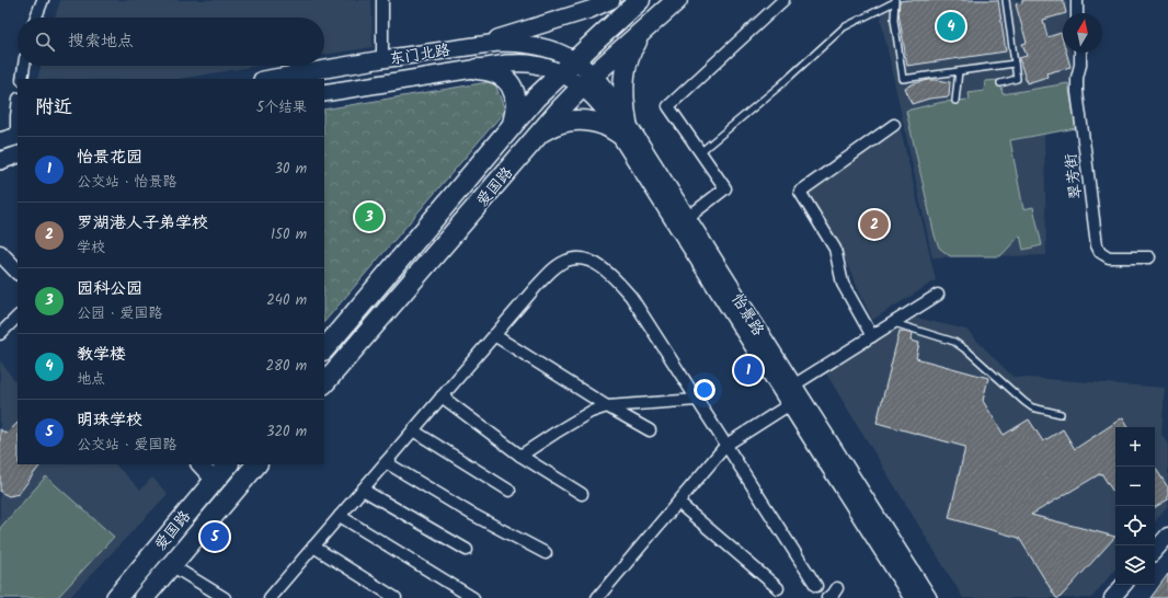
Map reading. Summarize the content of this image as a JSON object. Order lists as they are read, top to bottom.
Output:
{
  "streets": {
    "highway": ["爱国路"],
    "main road": ["东门北路", "怡景路"],
    "street": ["翠芳街"]
  },
  "crossings": [
    ["东门北路", "爱国路"],
    ["东门北路", "怡景路"],
    ["爱国路", "怡景路"]
  ],
  "north": "top",
  "page": {
    "pins": [
      "4",
      "3",
      "2",
      "1",
      "5"
    ],
    "search": "搜索地点",
    "heading": ["附近", "5个结果"],
    "list": [
      {
        "mark": "1",
        "name": "怡景花园",
        "note": "公交站 · 怡景路",
        "value": "30 m"
      },
      {
        "mark": "2",
        "name": "罗湖港人子弟学校",
        "note": "学校",
        "value": "150 m"
      },
      {
        "mark": "3",
        "name": "园科公园",
        "note": "公园 · 爱国路",
        "value": "240 m"
      },
      {
        "mark": "4",
        "name": "教学楼",
        "note": "地点",
        "value": "280 m"
      },
      {
        "mark": "5",
        "name": "明珠学校",
        "note": "公交站 · 爱国路",
        "value": "320 m"
      }
    ],
    "map_buttons": ["+", "−"]
  }
}
